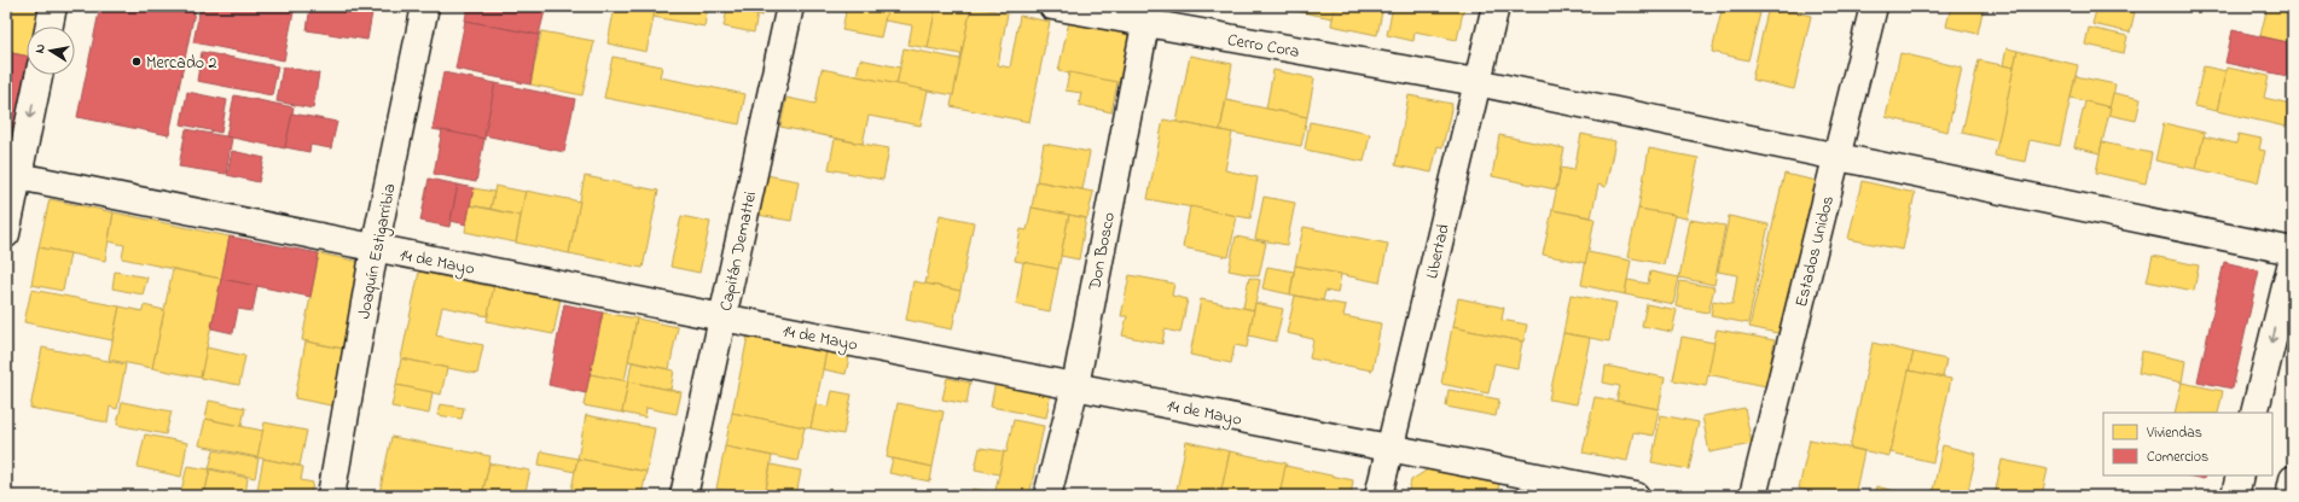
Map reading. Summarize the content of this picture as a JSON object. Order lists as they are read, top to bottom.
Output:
{
  "streets": {
    "street": [
      "Cerro Cora",
      "Joaquín Estigarribia",
      "Capitán Demattei",
      "Don Bosco",
      "Libertad",
      "Estados Unidos",
      "14 de Mayo"
    ]
  },
  "crossings": [
    ["Cerro Cora", "Don Bosco"],
    ["Cerro Cora", "Libertad"],
    ["Cerro Cora", "Estados Unidos"],
    ["Joaquín Estigarribia", "14 de Mayo"],
    ["Capitán Demattei", "14 de Mayo"],
    ["Don Bosco", "14 de Mayo"],
    ["Libertad", "14 de Mayo"]
  ],
  "places": ["Mercado 2"],
  "legend": ["Viviendas", "Comercios"],
  "north": "left"
}
